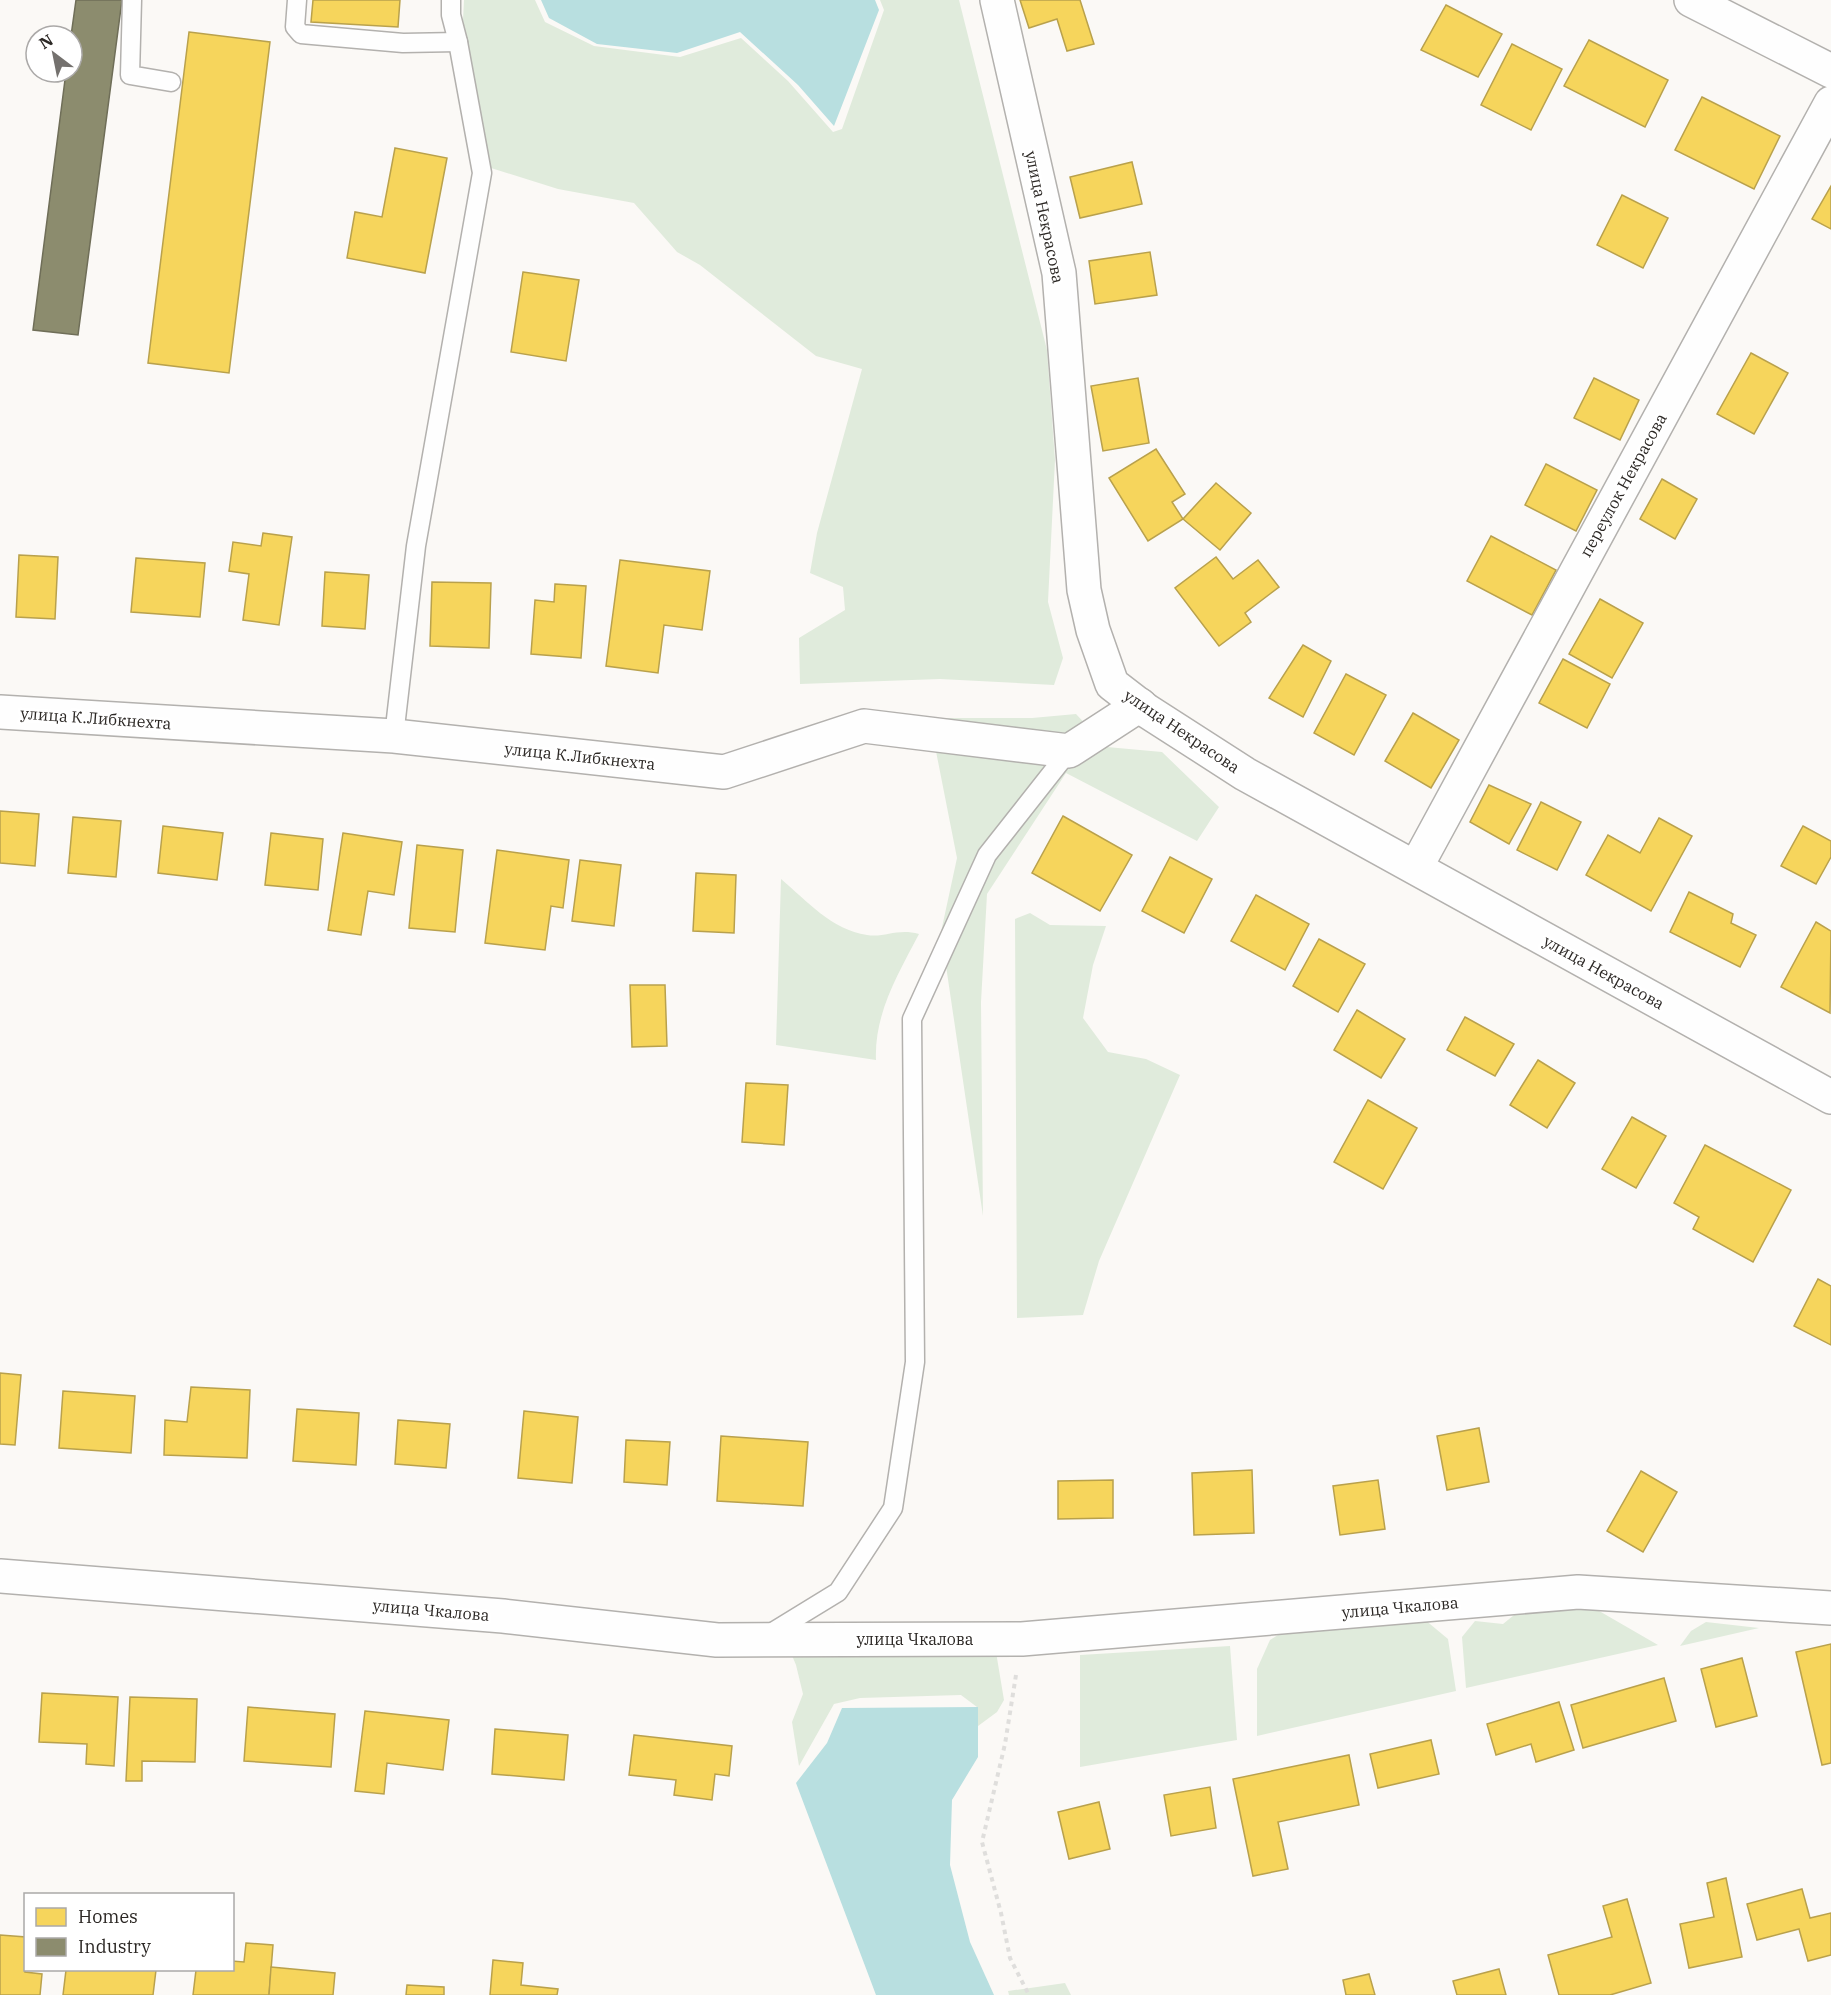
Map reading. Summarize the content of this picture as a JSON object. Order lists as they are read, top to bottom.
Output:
{
  "streets": {
    "street": [
      "улица Некрасова",
      "переулок Некрасова",
      "улица К.Либкнехта",
      "улица Чкалова"
    ]
  },
  "crossings": [
    ["улица Некрасова", "переулок Некрасова"]
  ],
  "legend": ["Homes", "Industry"],
  "north": "top left"
}
